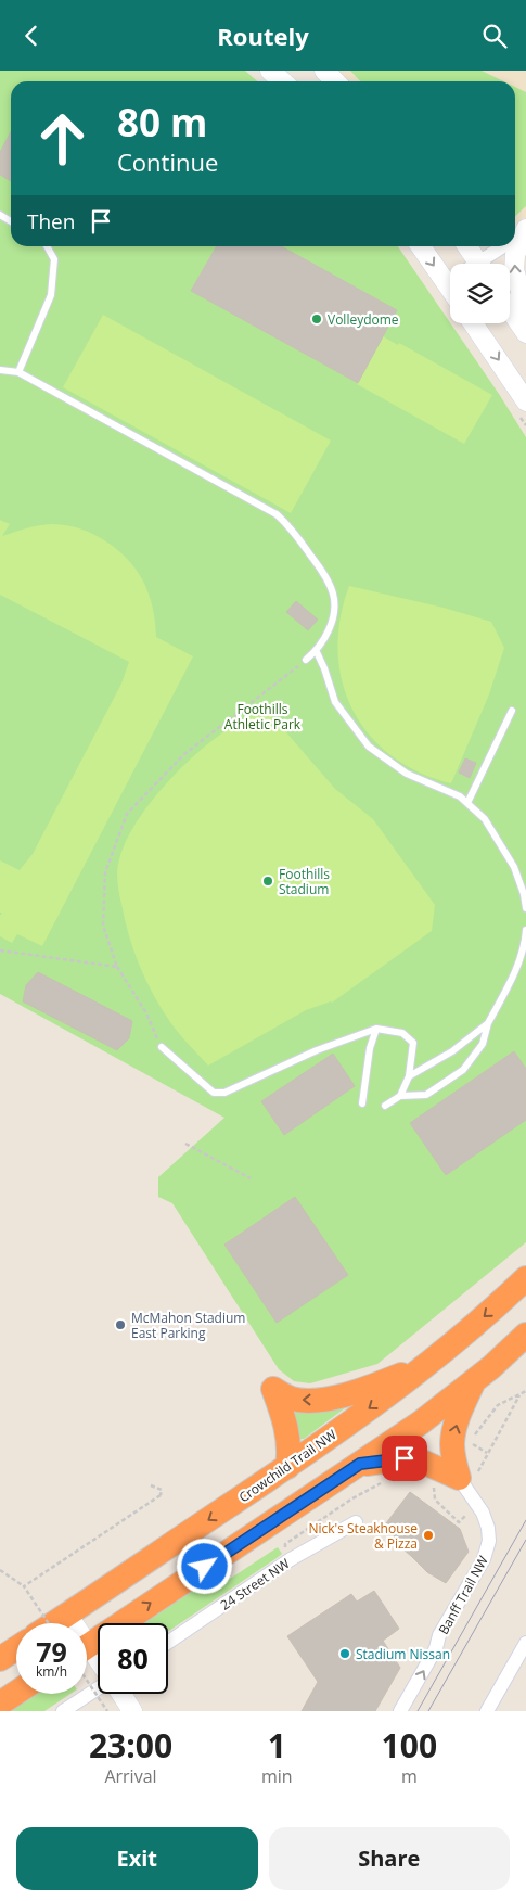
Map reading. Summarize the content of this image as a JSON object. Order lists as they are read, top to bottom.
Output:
{
  "streets": {
    "highway": ["Crowchild Trail NW"],
    "street": ["24 Street NW", "Banff Trail NW"]
  },
  "parks": ["Foothills Athletic Park"],
  "places": [
    "Volleydome",
    "Foothills Stadium",
    "McMahon Stadium East Parking",
    "Nick's Steakhouse & Pizza",
    "Stadium Nissan"
  ],
  "page": {
    "header": "Routely",
    "turn": ["80 m", "Continue"],
    "then": "Then",
    "speed": "79 km/h",
    "limit": "80",
    "eta": [
      "23:00",
      "Arrival",
      "1",
      "min",
      "100",
      "m"
    ],
    "buttons": ["Exit", "Share"]
  }
}
